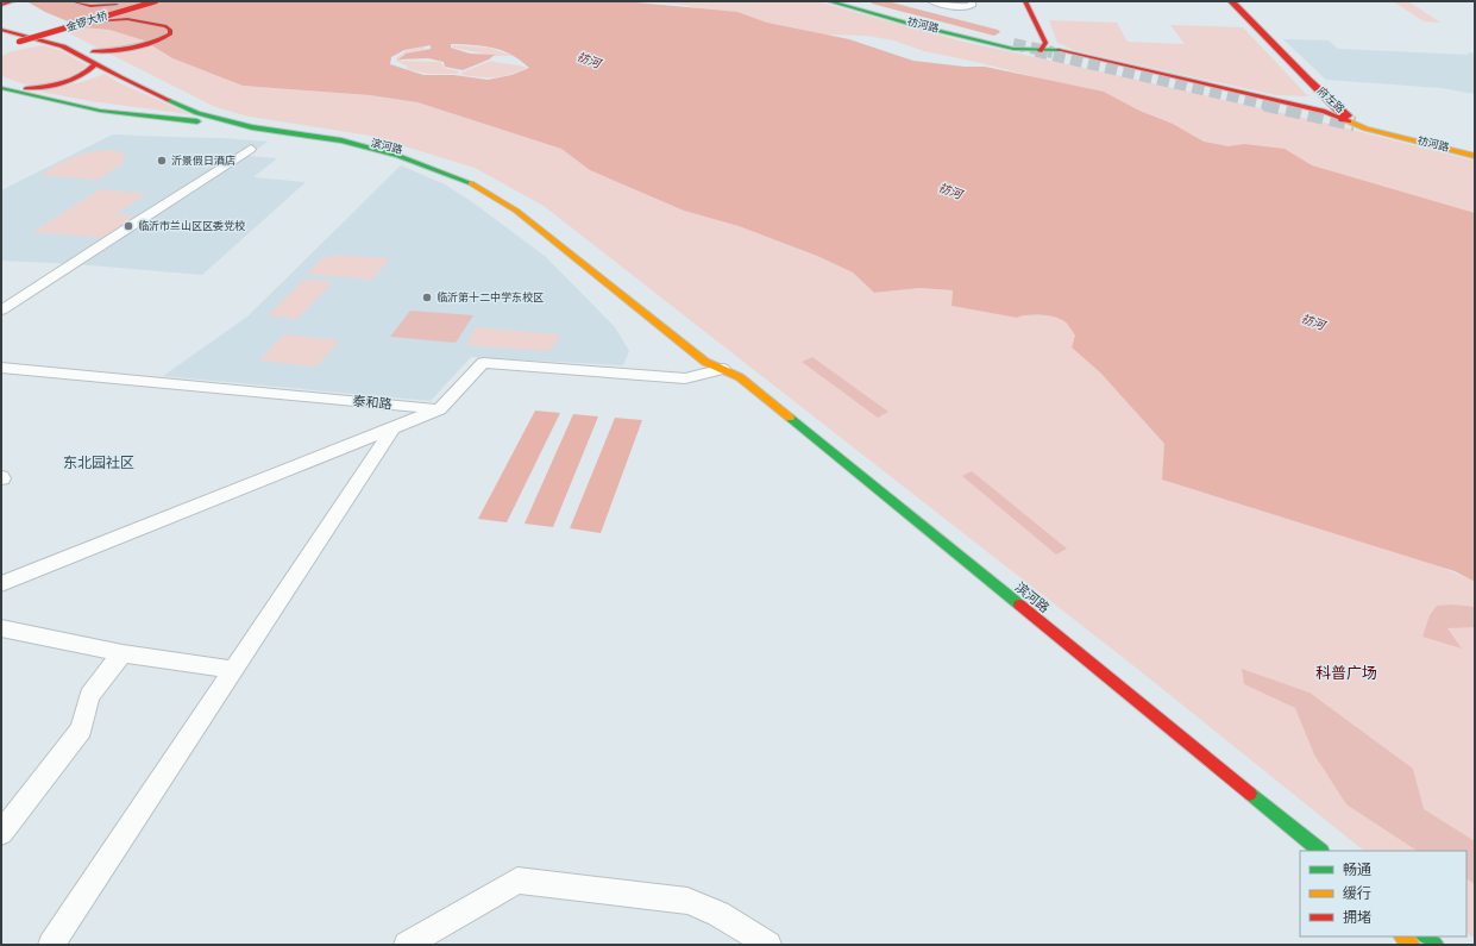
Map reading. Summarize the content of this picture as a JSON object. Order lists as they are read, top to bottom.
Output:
{
  "streets": {
    "main road": [
      "金锣大桥",
      "祊河路",
      "府左路",
      "滨河路"
    ],
    "street": ["泰和路"]
  },
  "districts": ["东北园社区"],
  "water": ["祊河"],
  "parks": ["科普广场"],
  "places": ["沂景假日酒店", "临沂市兰山区区委党校", "临沂第十二中学东校区"],
  "legend": ["畅通", "缓行", "拥堵"]
}
